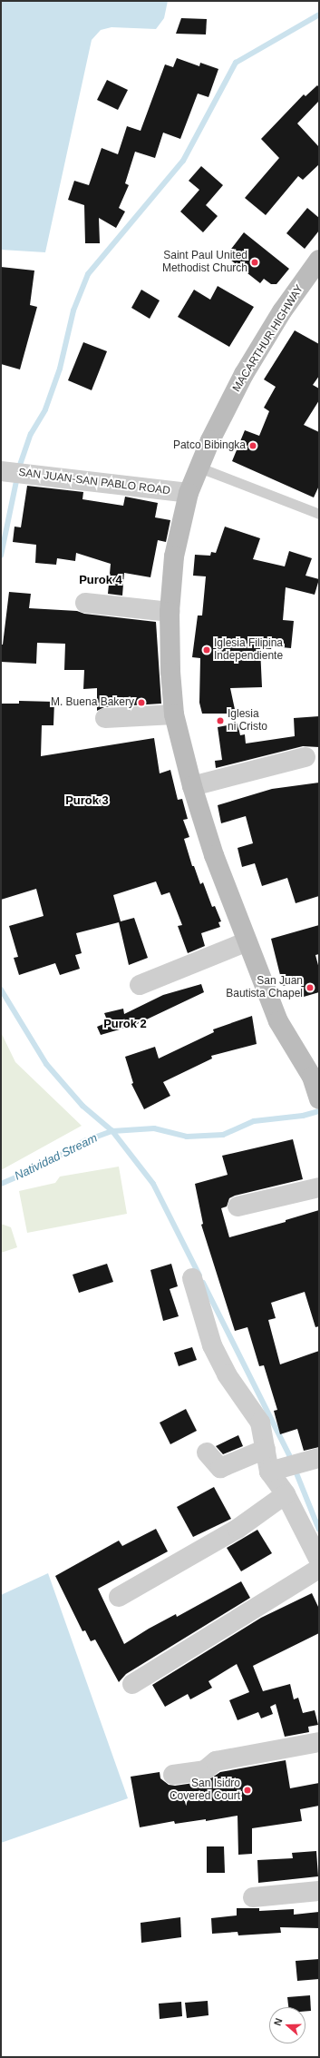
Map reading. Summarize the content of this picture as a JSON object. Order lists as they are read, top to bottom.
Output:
{
  "streets": {
    "main road": ["MACARTHUR HIGHWAY"],
    "street": ["SAN JUAN-SAN PABLO ROAD"]
  },
  "crossings": [
    ["MACARTHUR HIGHWAY", "SAN JUAN-SAN PABLO ROAD"]
  ],
  "districts": ["Purok 4", "Purok 3", "Purok 2"],
  "water": ["Natividad Stream"],
  "places": [
    "Saint Paul United Methodist Church",
    "Patco Bibingka",
    "Iglesia Filipina Independiente",
    "M. Buena Bakery",
    "Iglesia ni Cristo",
    "San Juan Bautista Chapel",
    "San Isidro Covered Court"
  ],
  "north": "left"
}
